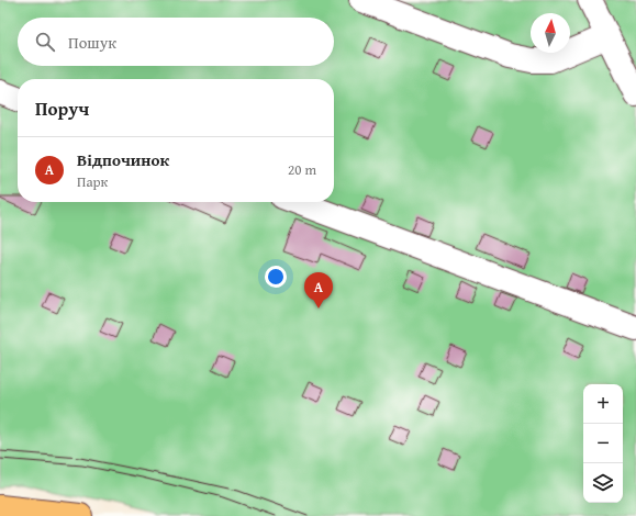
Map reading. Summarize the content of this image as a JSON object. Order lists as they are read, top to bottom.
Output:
{
  "north": "top",
  "page": {
    "search": "Пошук",
    "heading": "Поруч",
    "list": [
      {
        "mark": "A",
        "name": "Відпочинок",
        "note": "Парк",
        "value": "20 m"
      }
    ],
    "pins": "A",
    "map_buttons": ["+", "−"]
  }
}
